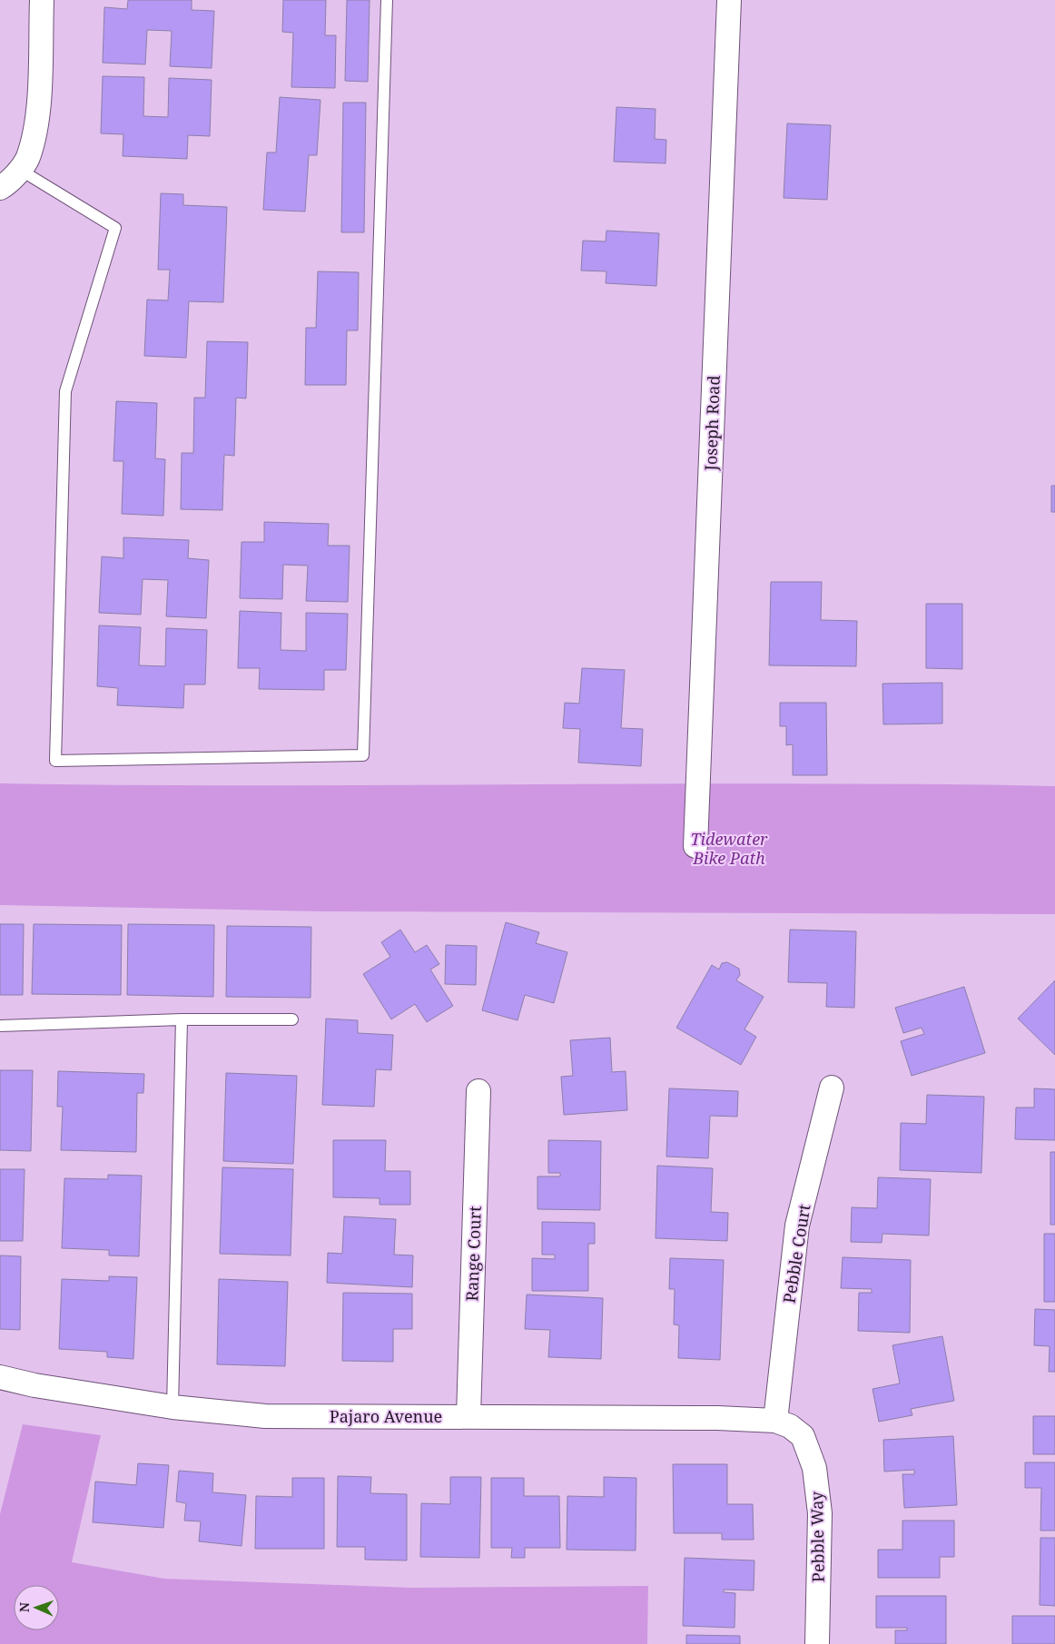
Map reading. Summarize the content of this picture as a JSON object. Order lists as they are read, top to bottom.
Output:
{
  "streets": {
    "street": [
      "Joseph Road",
      "Range Court",
      "Pebble Court",
      "Pajaro Avenue",
      "Pebble Way"
    ]
  },
  "crossings": [
    ["Range Court", "Pajaro Avenue"],
    ["Pebble Court", "Pajaro Avenue"],
    ["Pebble Court", "Pebble Way"],
    ["Pajaro Avenue", "Pebble Way"]
  ],
  "parks": ["Tidewater Bike Path"],
  "north": "left"
}
